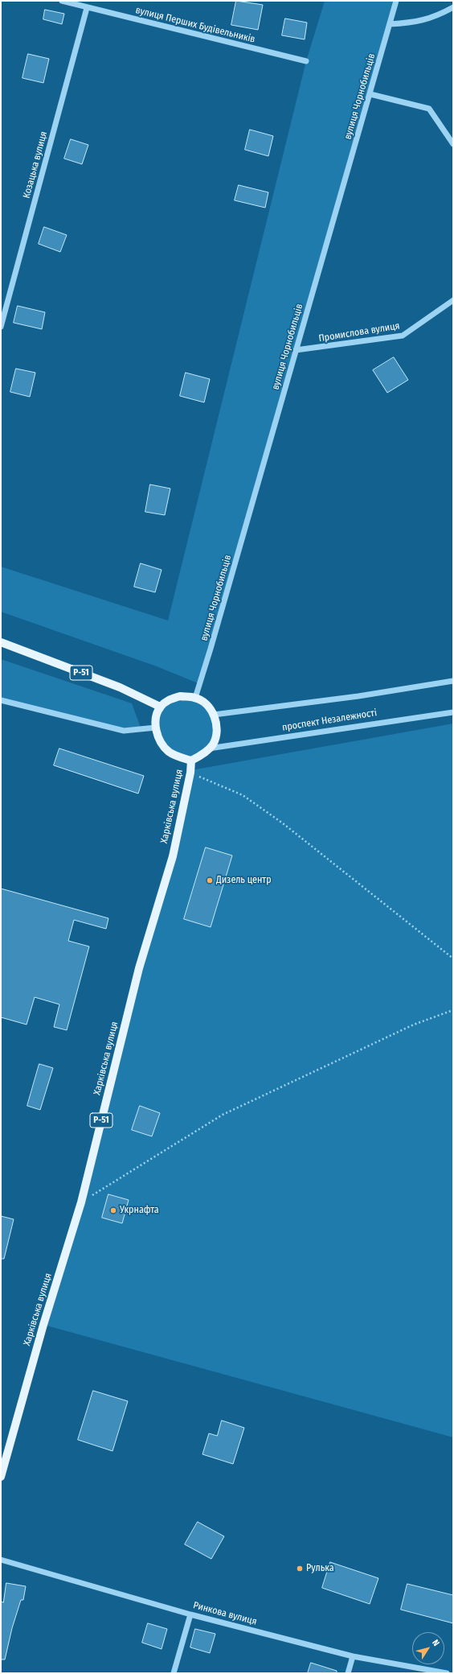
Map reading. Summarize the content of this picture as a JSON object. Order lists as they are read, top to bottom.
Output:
{
  "streets": {
    "main road": ["Р-51", "Харківська вулиця"],
    "street": [
      "вулиця Перших Будівельників",
      "вулиця Чорнобильців",
      "Козацька вулиця",
      "Промислова вулиця",
      "проспект Незалежності",
      "Ринкова вулиця"
    ]
  },
  "crossings": [
    ["вулиця Перших Будівельників", "Козацька вулиця"],
    ["вулиця Чорнобильців", "Промислова вулиця"],
    ["вулиця Чорнобильців", "Р-51"],
    ["вулиця Чорнобильців", "проспект Незалежності"],
    ["вулиця Чорнобильців", "Харківська вулиця"],
    ["Р-51", "проспект Незалежності"],
    ["Р-51", "Харківська вулиця"],
    ["проспект Незалежності", "Харківська вулиця"]
  ],
  "places": ["Дизель центр", "Укрнафта", "Рулька"],
  "north": "top right"
}
